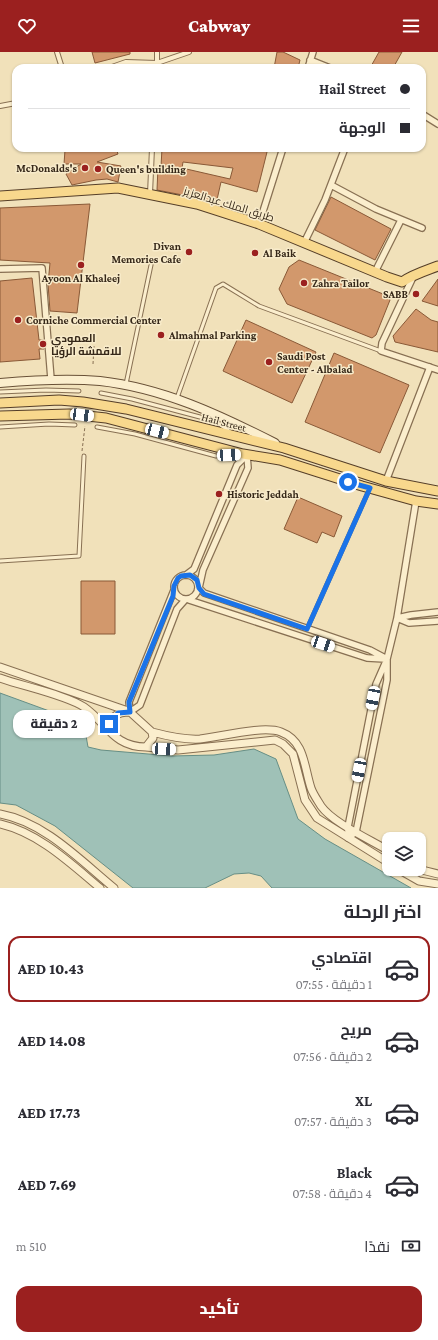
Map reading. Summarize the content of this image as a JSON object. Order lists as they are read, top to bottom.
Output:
{
  "streets": {
    "main road": ["طريق الملك عبدالعزيز", "Hail Street"]
  },
  "places": [
    "McDonalds's",
    "Queen's building",
    "Divan Memories Cafe",
    "Al Baik",
    "Ayoon Al Khaleej",
    "Zahra Tailor",
    "SABB",
    "Corniche Commercial Center",
    "Almahmal Parking",
    "العمودي للاقمشة الرؤيا",
    "Saudi Post Center - Albalad",
    "Historic Jeddah"
  ],
  "page": {
    "header": "Cabway",
    "banner": ["Hail Street", "الوجهة"],
    "bubble": "2 دقيقة",
    "heading": "اختر الرحلة",
    "list": [
      {
        "name": "اقتصادي",
        "note": "1 دقيقة · 07:55",
        "value": "AED 10.43"
      },
      {
        "name": "مريح",
        "note": "2 دقيقة · 07:56",
        "value": "AED 14.08"
      },
      {
        "name": "XL",
        "note": "3 دقيقة · 07:57",
        "value": "AED 17.73"
      },
      {
        "name": "Black",
        "note": "4 دقيقة · 07:58",
        "value": "AED 7.69"
      }
    ],
    "pay": ["نقدًا", "510 m"],
    "buttons": "تأكيد"
  }
}
